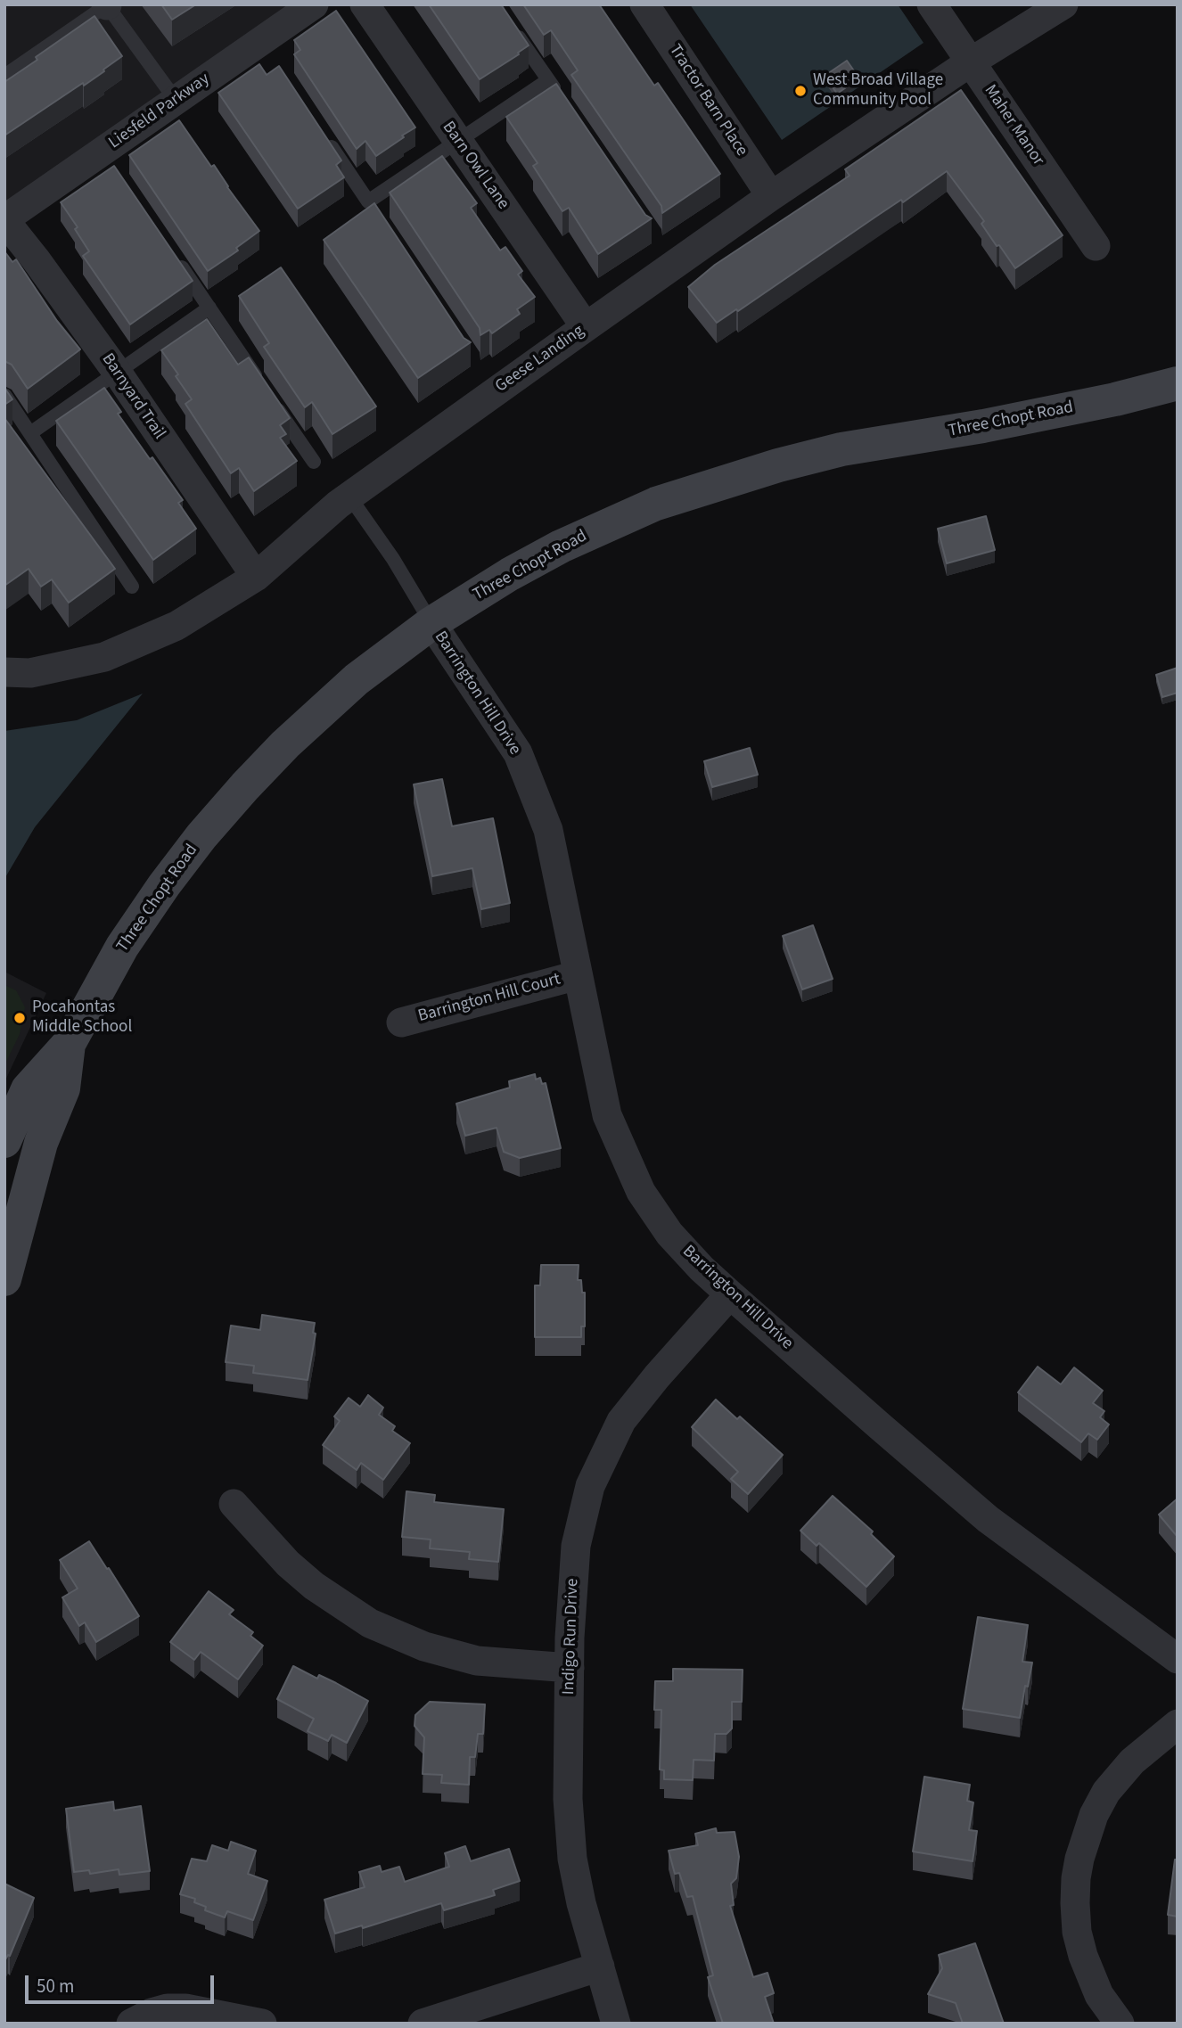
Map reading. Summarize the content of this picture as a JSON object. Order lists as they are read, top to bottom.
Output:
{
  "streets": {
    "main road": ["Three Chopt Road"],
    "street": [
      "Tractor Barn Place",
      "Liesfeld Parkway",
      "Maher Manor",
      "Barn Owl Lane",
      "Geese Landing",
      "Barnyard Trail",
      "Barrington Hill Drive",
      "Barrington Hill Court",
      "Indigo Run Drive"
    ]
  },
  "crossings": [
    ["Tractor Barn Place", "Geese Landing"],
    ["Liesfeld Parkway", "Barnyard Trail"],
    ["Maher Manor", "Geese Landing"],
    ["Barn Owl Lane", "Geese Landing"],
    ["Geese Landing", "Barnyard Trail"],
    ["Three Chopt Road", "Barrington Hill Drive"],
    ["Barrington Hill Drive", "Barrington Hill Court"],
    ["Barrington Hill Drive", "Indigo Run Drive"]
  ],
  "places": ["West Broad Village Community Pool", "Pocahontas Middle School"],
  "scale_bar": "50 m"
}
